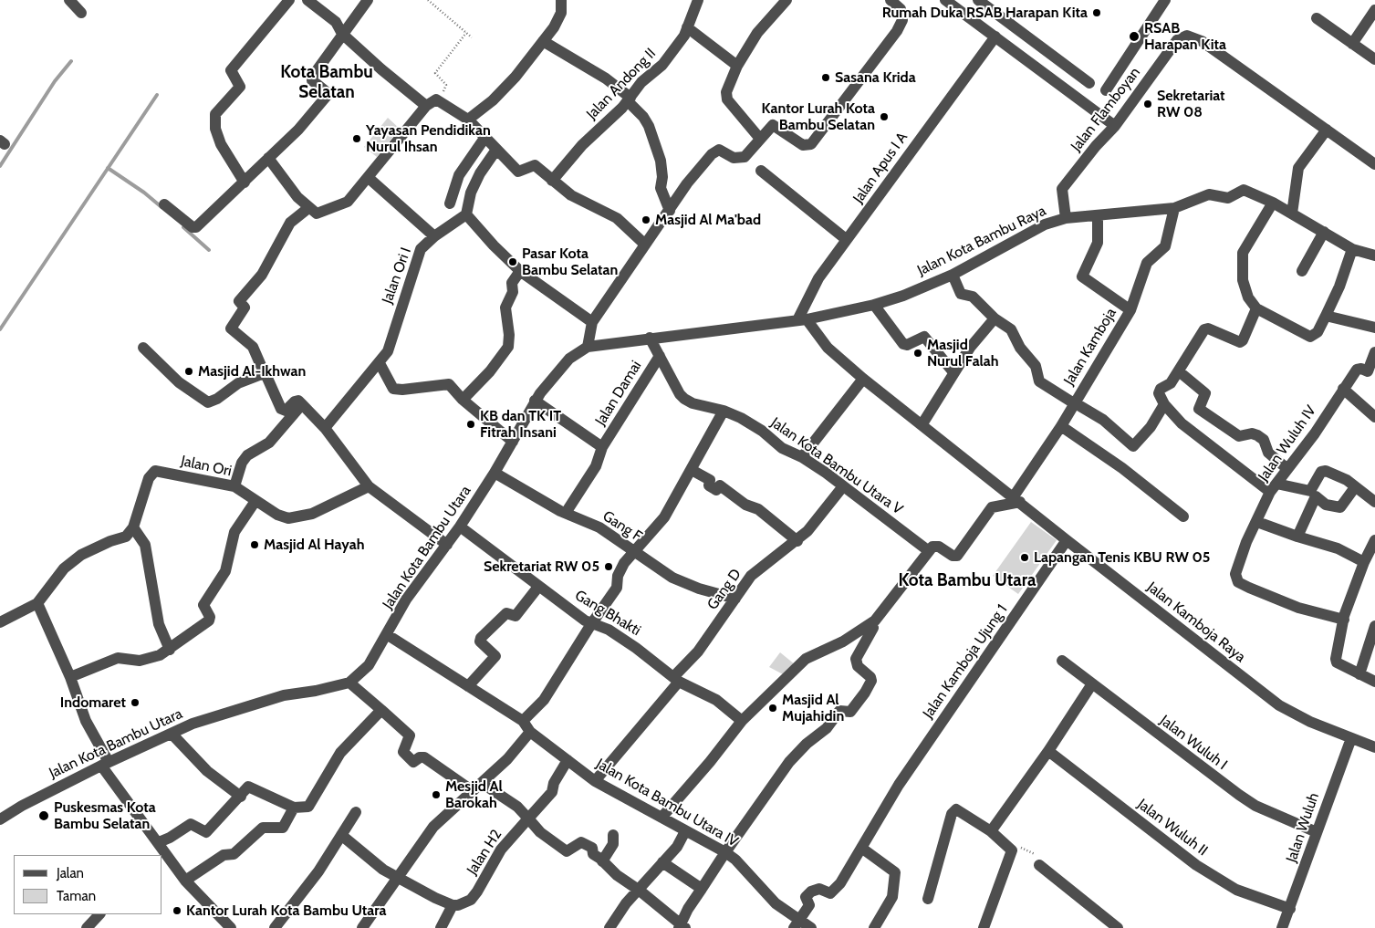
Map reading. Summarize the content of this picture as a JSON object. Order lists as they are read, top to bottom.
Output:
{
  "streets": {
    "street": [
      "Jalan Andong II",
      "Jalan Flamboyan",
      "Jalan Apus I A",
      "Jalan Kota Bambu Raya",
      "Jalan Ori I",
      "Jalan Kamboja",
      "Jalan Damai",
      "Jalan Wuluh IV",
      "Jalan Ori",
      "Jalan Kota Bambu Utara V",
      "Gang F",
      "Jalan Kota Bambu Utara",
      "Gang D",
      "Gang Bhakti",
      "Jalan Kamboja Raya",
      "Jalan Kamboja Ujung 1",
      "Jalan Wuluh I",
      "Jalan Kota Bambu Utara IV",
      "Jalan Wuluh II",
      "Jalan Wuluh",
      "Jalan H2"
    ]
  },
  "crossings": [
    ["Jalan Flamboyan", "Jalan Kota Bambu Raya"],
    ["Jalan Apus I A", "Jalan Kota Bambu Raya"],
    ["Jalan Apus I A", "Jalan Kota Bambu Utara"],
    ["Jalan Apus I A", "Jalan Kamboja Raya"],
    ["Jalan Kota Bambu Raya", "Jalan Kamboja"],
    ["Jalan Kota Bambu Raya", "Jalan Kota Bambu Utara"],
    ["Jalan Kota Bambu Raya", "Jalan Kamboja Raya"],
    ["Jalan Kamboja", "Jalan Kamboja Raya"],
    ["Jalan Damai", "Jalan Kota Bambu Utara V"],
    ["Jalan Damai", "Jalan Kota Bambu Utara"],
    ["Jalan Kota Bambu Utara V", "Jalan Kota Bambu Utara"],
    ["Jalan Kota Bambu Utara V", "Gang D"],
    ["Gang F", "Jalan Kota Bambu Utara"],
    ["Gang F", "Gang D"],
    ["Jalan Kota Bambu Utara", "Gang Bhakti"],
    ["Jalan Kota Bambu Utara", "Jalan Kamboja Raya"],
    ["Jalan Kota Bambu Utara", "Jalan Kota Bambu Utara IV"],
    ["Gang D", "Gang Bhakti"],
    ["Gang D", "Jalan Kota Bambu Utara IV"],
    ["Jalan Kamboja Raya", "Jalan Kamboja Ujung 1"],
    ["Jalan Kamboja Raya", "Jalan Wuluh"],
    ["Jalan Kamboja Ujung 1", "Jalan Kota Bambu Utara IV"],
    ["Jalan Wuluh I", "Jalan Wuluh"],
    ["Jalan Kota Bambu Utara IV", "Jalan H2"],
    ["Jalan Wuluh II", "Jalan Wuluh"]
  ],
  "districts": ["Kota Bambu Selatan", "Kota Bambu Utara"],
  "places": [
    "Rumah Duka RSAB Harapan Kita",
    "RSAB Harapan Kita",
    "Sasana Krida",
    "Sekretariat RW 08",
    "Kantor Lurah Kota Bambu Selatan",
    "Yayasan Pendidikan Nurul Ihsan",
    "Masjid Al Ma'bad",
    "Pasar Kota Bambu Selatan",
    "Masjid Nurul Falah",
    "Masjid Al-Ikhwan",
    "KB dan TK IT Fitrah Insani",
    "Masjid Al Hayah",
    "Lapangan Tenis KBU RW 05",
    "Sekretariat RW 05",
    "Indomaret",
    "Masjid Al Mujahidin",
    "Mesjid Al Barokah",
    "Puskesmas Kota Bambu Selatan",
    "Kantor Lurah Kota Bambu Utara"
  ],
  "legend": ["Jalan", "Taman"]
}
